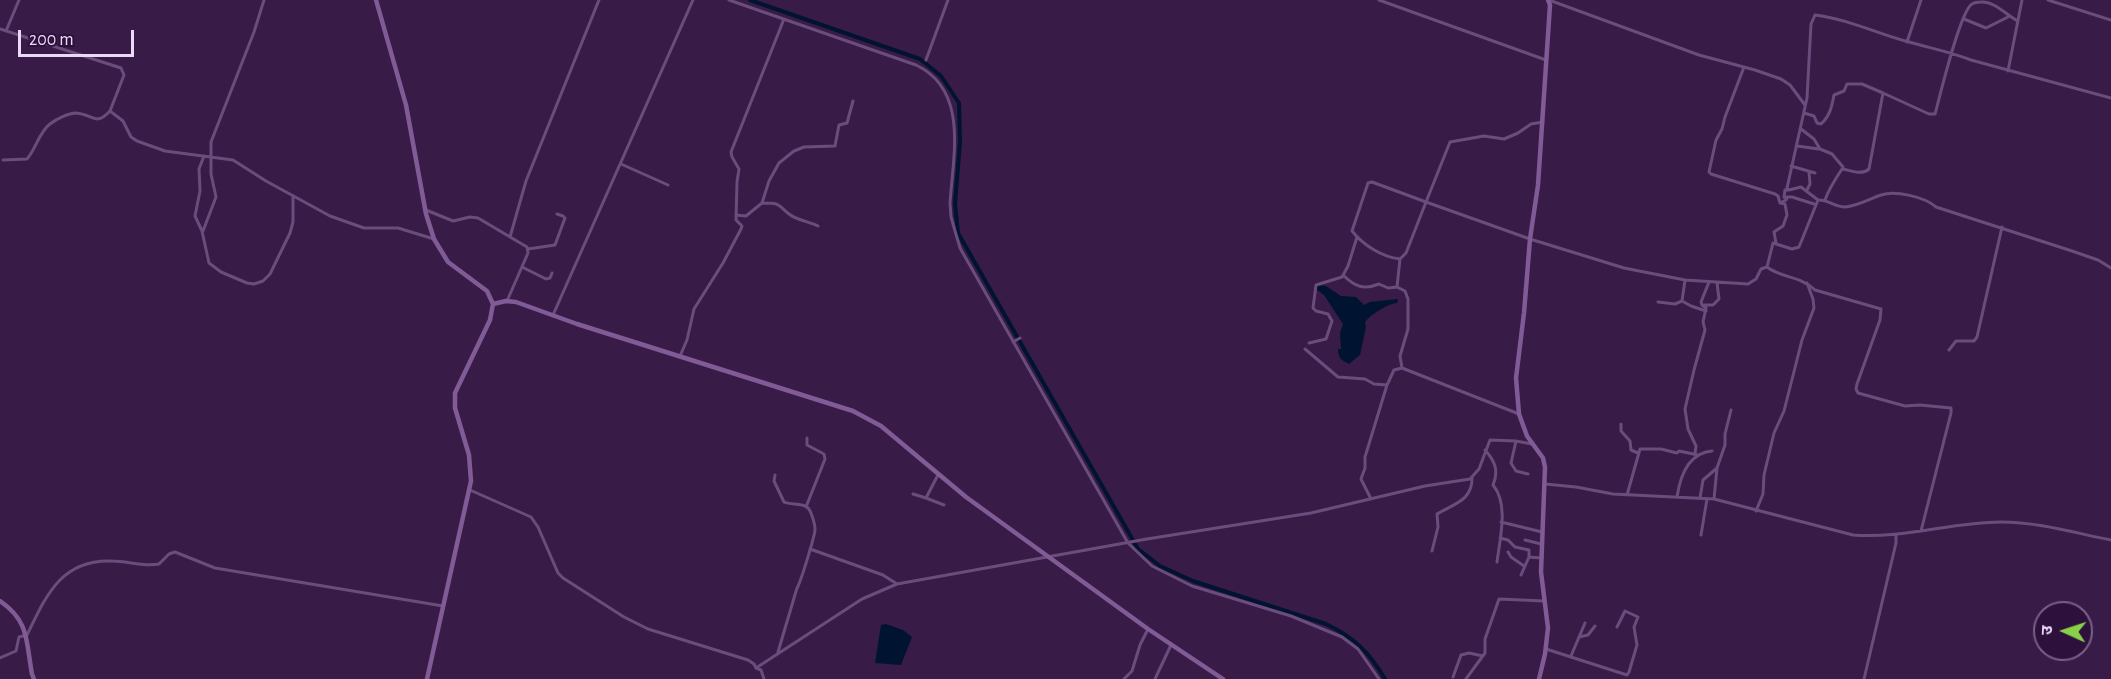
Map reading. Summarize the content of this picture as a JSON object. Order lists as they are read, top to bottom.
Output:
{
  "scale_bar": "200 m",
  "north": "left"
}
